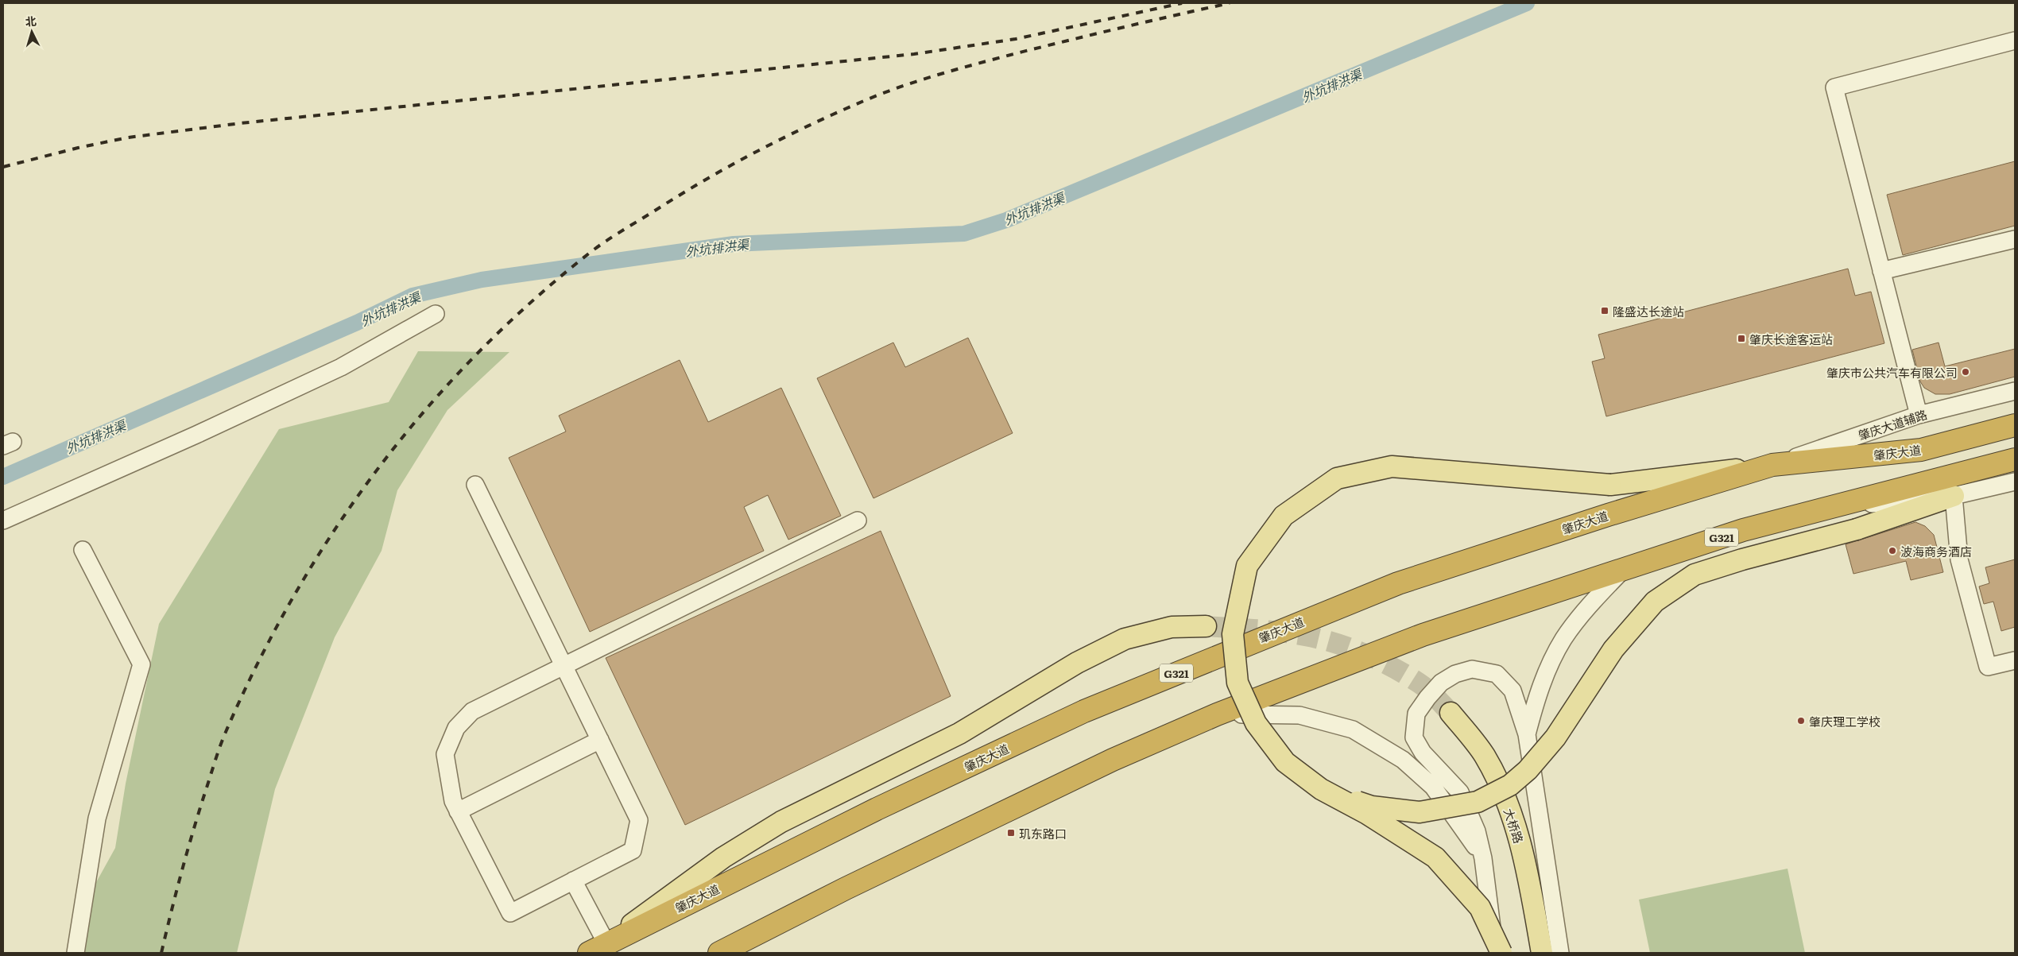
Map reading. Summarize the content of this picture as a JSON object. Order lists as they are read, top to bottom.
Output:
{
  "streets": {
    "highway": ["肇庆大道", "G321"],
    "main road": ["大桥路"],
    "street": ["肇庆大道辅路"]
  },
  "crossings": [
    ["肇庆大道辅路", "肇庆大道"]
  ],
  "water": ["外坑排洪渠"],
  "places": {
    "transit": ["隆盛达长途站", "肇庆长途客运站", "玑东路口"],
    "other": ["肇庆市公共汽车有限公司", "波海商务酒店", "肇庆理工学校"]
  },
  "north": "top"
}
